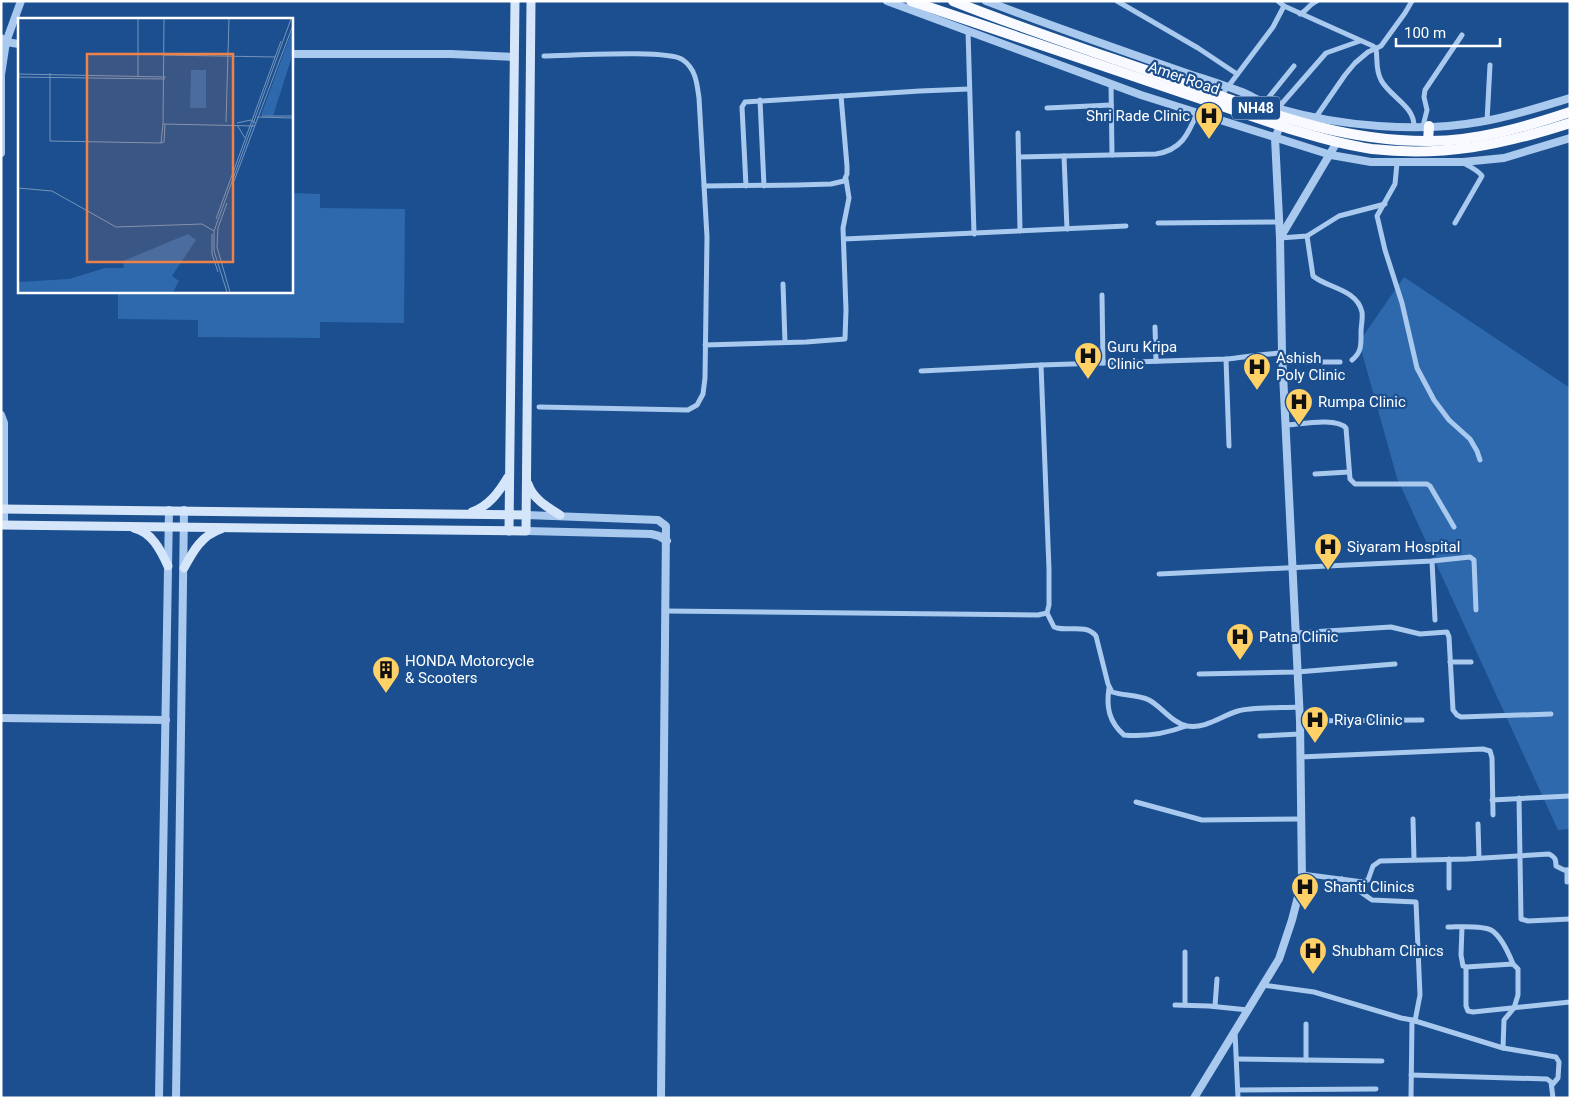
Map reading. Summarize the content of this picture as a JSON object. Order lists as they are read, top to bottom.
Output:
{
  "streets": {
    "highway": ["Amer Road", "NH48"]
  },
  "places": {
    "hospital": [
      "Shri Rade Clinic",
      "Guru Kripa Clinic",
      "Ashish Poly Clinic",
      "Rumpa Clinic",
      "Siyaram Hospital",
      "Patna Clinic",
      "Riya Clinic",
      "Shanti Clinics",
      "Shubham Clinics"
    ],
    "building": ["HONDA Motorcycle & Scooters"]
  },
  "scale_bar": "100 m"
}
